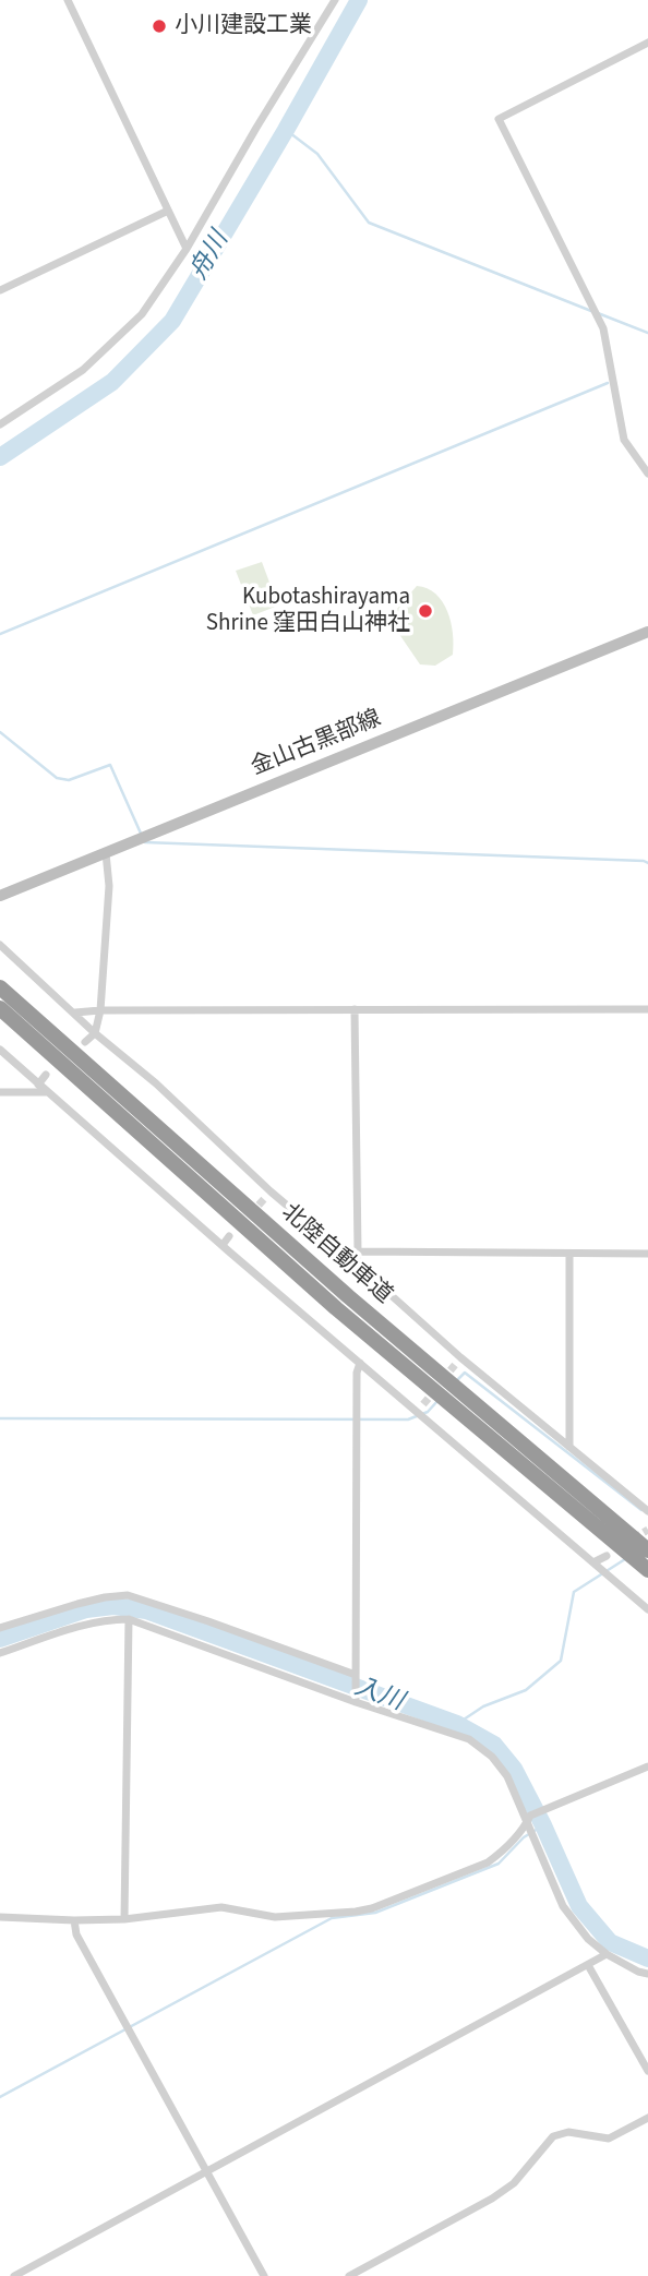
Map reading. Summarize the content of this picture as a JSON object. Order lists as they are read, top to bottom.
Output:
{
  "streets": {
    "highway": ["北陸自動車道"],
    "main road": ["金山古黒部線"]
  },
  "water": ["舟川", "入川"],
  "places": ["小川建設工業", "Kubotashirayama Shrine 窪田白山神社"]
}
